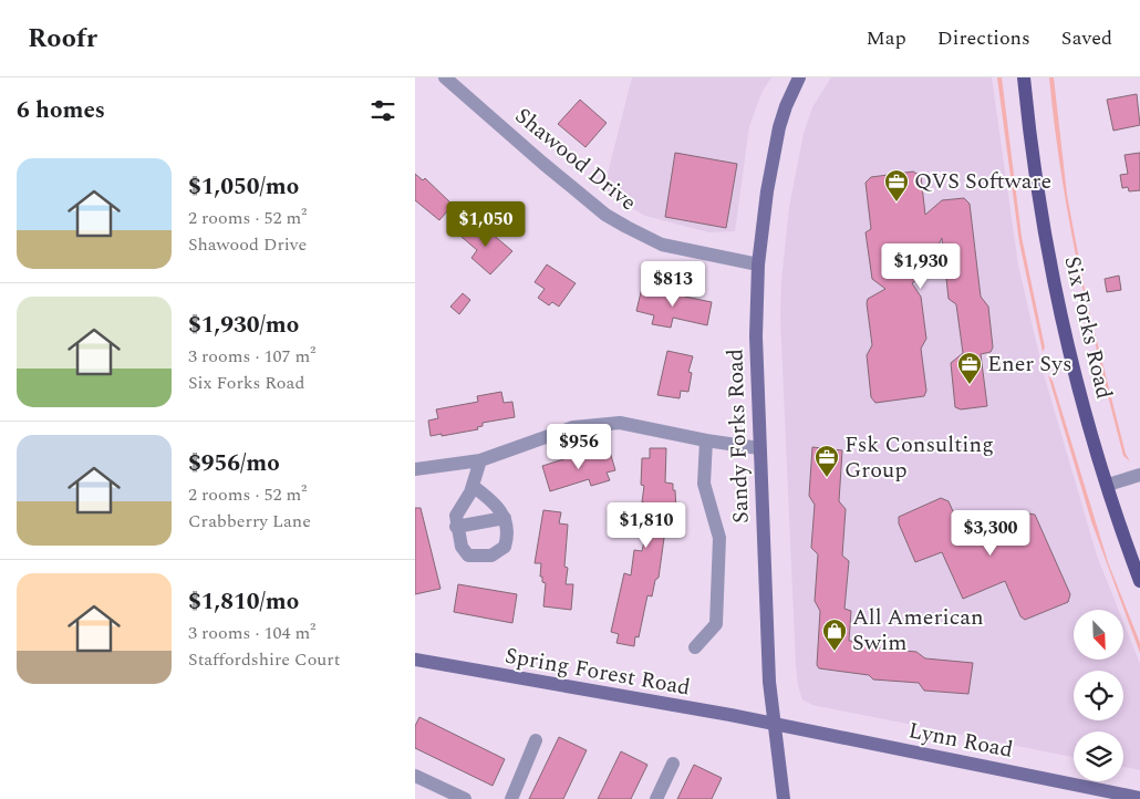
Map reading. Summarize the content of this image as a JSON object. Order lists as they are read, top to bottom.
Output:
{
  "streets": {
    "main road": [
      "Six Forks Road",
      "Sandy Forks Road",
      "Spring Forest Road",
      "Lynn Road"
    ],
    "street": ["Shawood Drive"]
  },
  "crossings": [
    ["Shawood Drive", "Sandy Forks Road"],
    ["Sandy Forks Road", "Spring Forest Road"],
    ["Sandy Forks Road", "Lynn Road"],
    ["Spring Forest Road", "Lynn Road"]
  ],
  "places": {
    "office": ["QVS Software", "Ener Sys", "Fsk Consulting Group"],
    "shop": ["All American Swim"]
  },
  "north": "bottom right",
  "page": {
    "header": "Roofr",
    "nav": ["Map", "Directions", "Saved"],
    "heading": "6 homes",
    "list": [
      {
        "name": "$1,050/mo",
        "note": "2 rooms · 52 m² · Shawood Drive"
      },
      {
        "name": "$1,930/mo",
        "note": "3 rooms · 107 m² · Six Forks Road"
      },
      {
        "name": "$956/mo",
        "note": "2 rooms · 52 m² · Crabberry Lane"
      },
      {
        "name": "$1,810/mo",
        "note": "3 rooms · 104 m² · Staffordshire Court"
      }
    ],
    "price": [
      "$1,050",
      "$1,930",
      "$813",
      "$956",
      "$1,810",
      "$3,300"
    ]
  }
}
